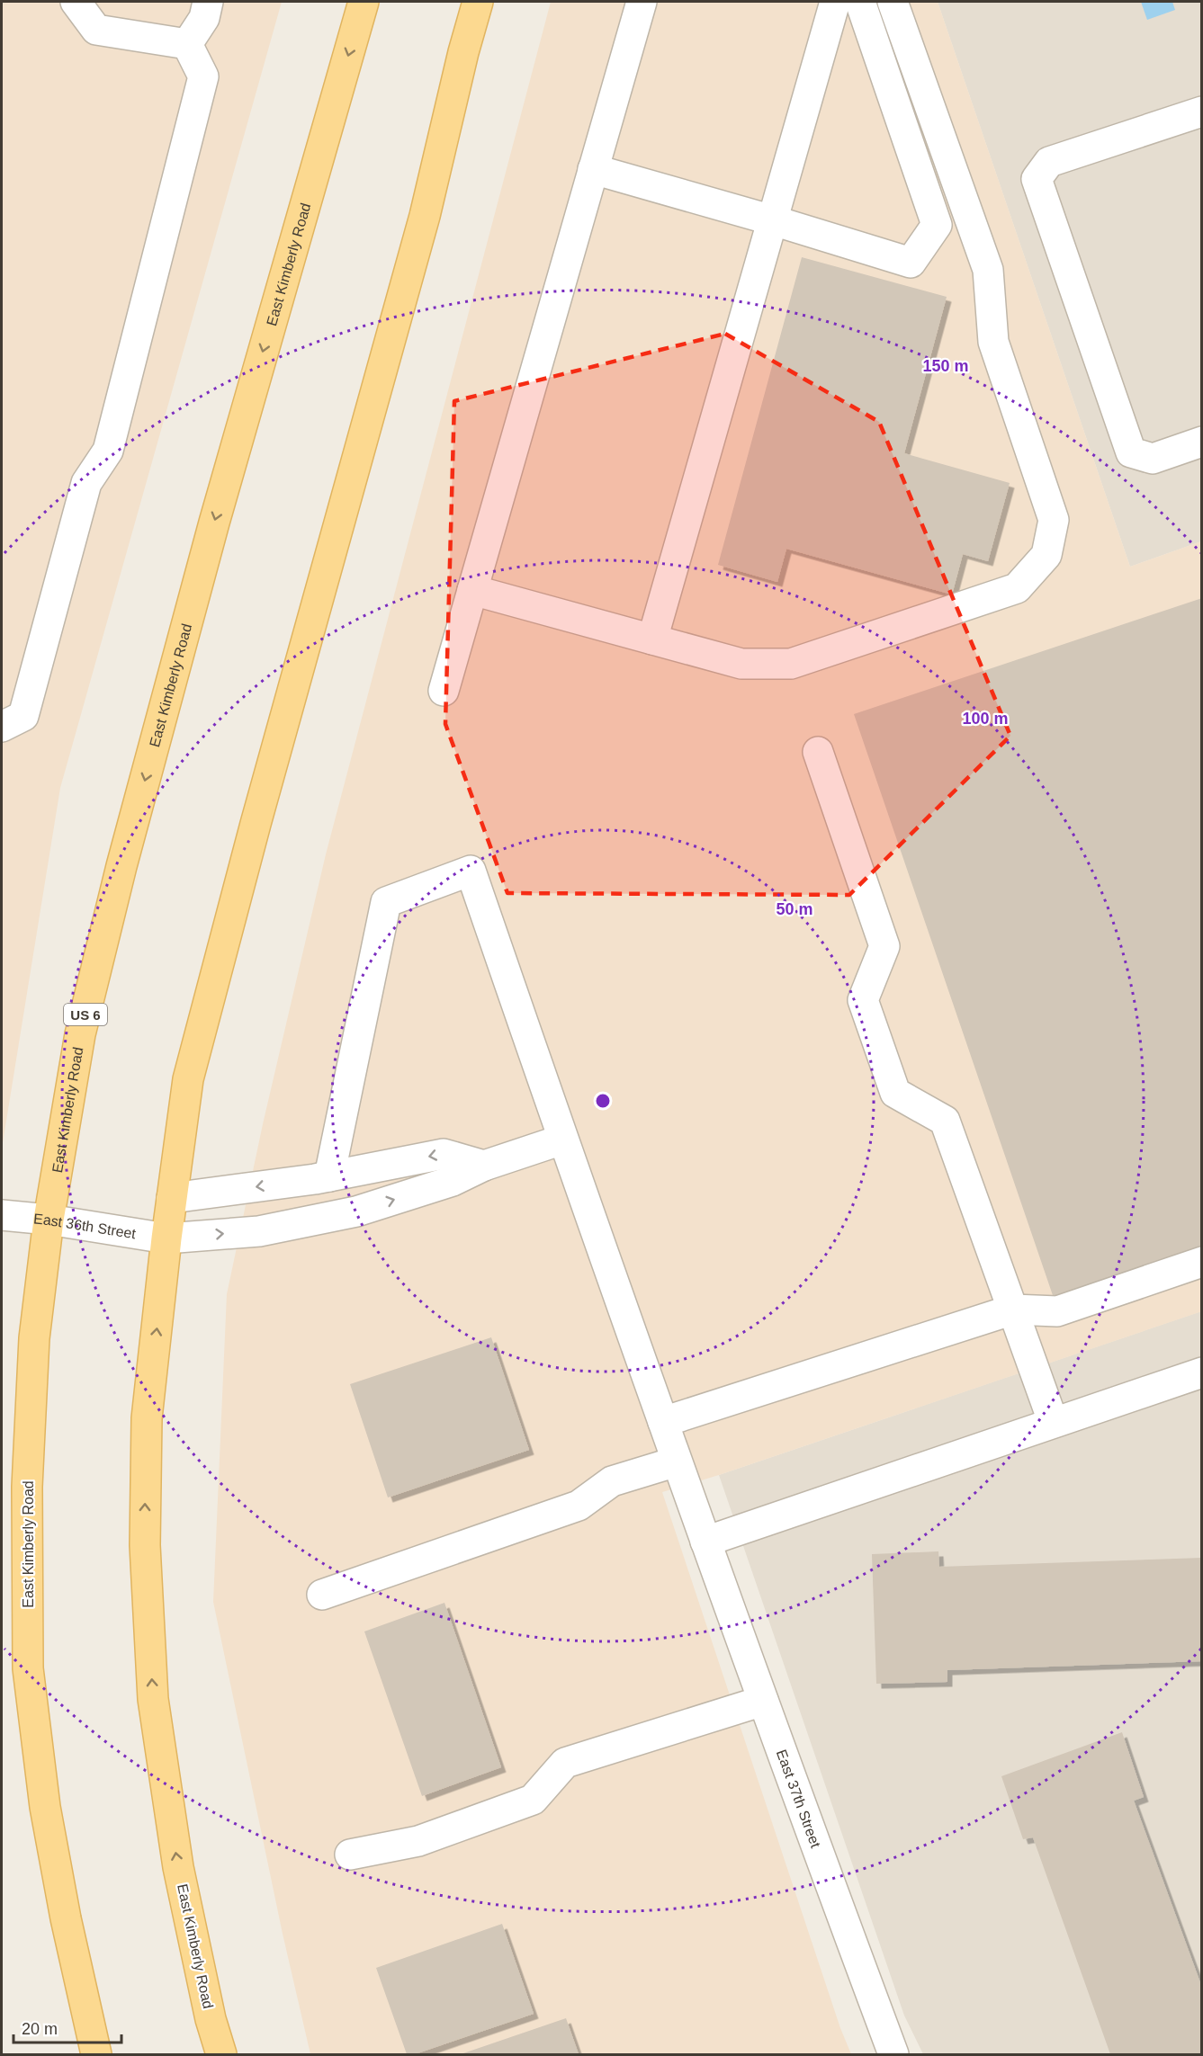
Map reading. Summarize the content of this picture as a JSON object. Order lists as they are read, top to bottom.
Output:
{
  "streets": {
    "main road": ["East Kimberly Road", "US 6"],
    "street": ["East 36th Street", "East 37th Street"]
  },
  "crossings": [
    ["East Kimberly Road", "East 36th Street"],
    ["East 36th Street", "East 37th Street"]
  ],
  "scale_bar": "20 m",
  "rings": ["150 m", "100 m", "50 m"]
}
